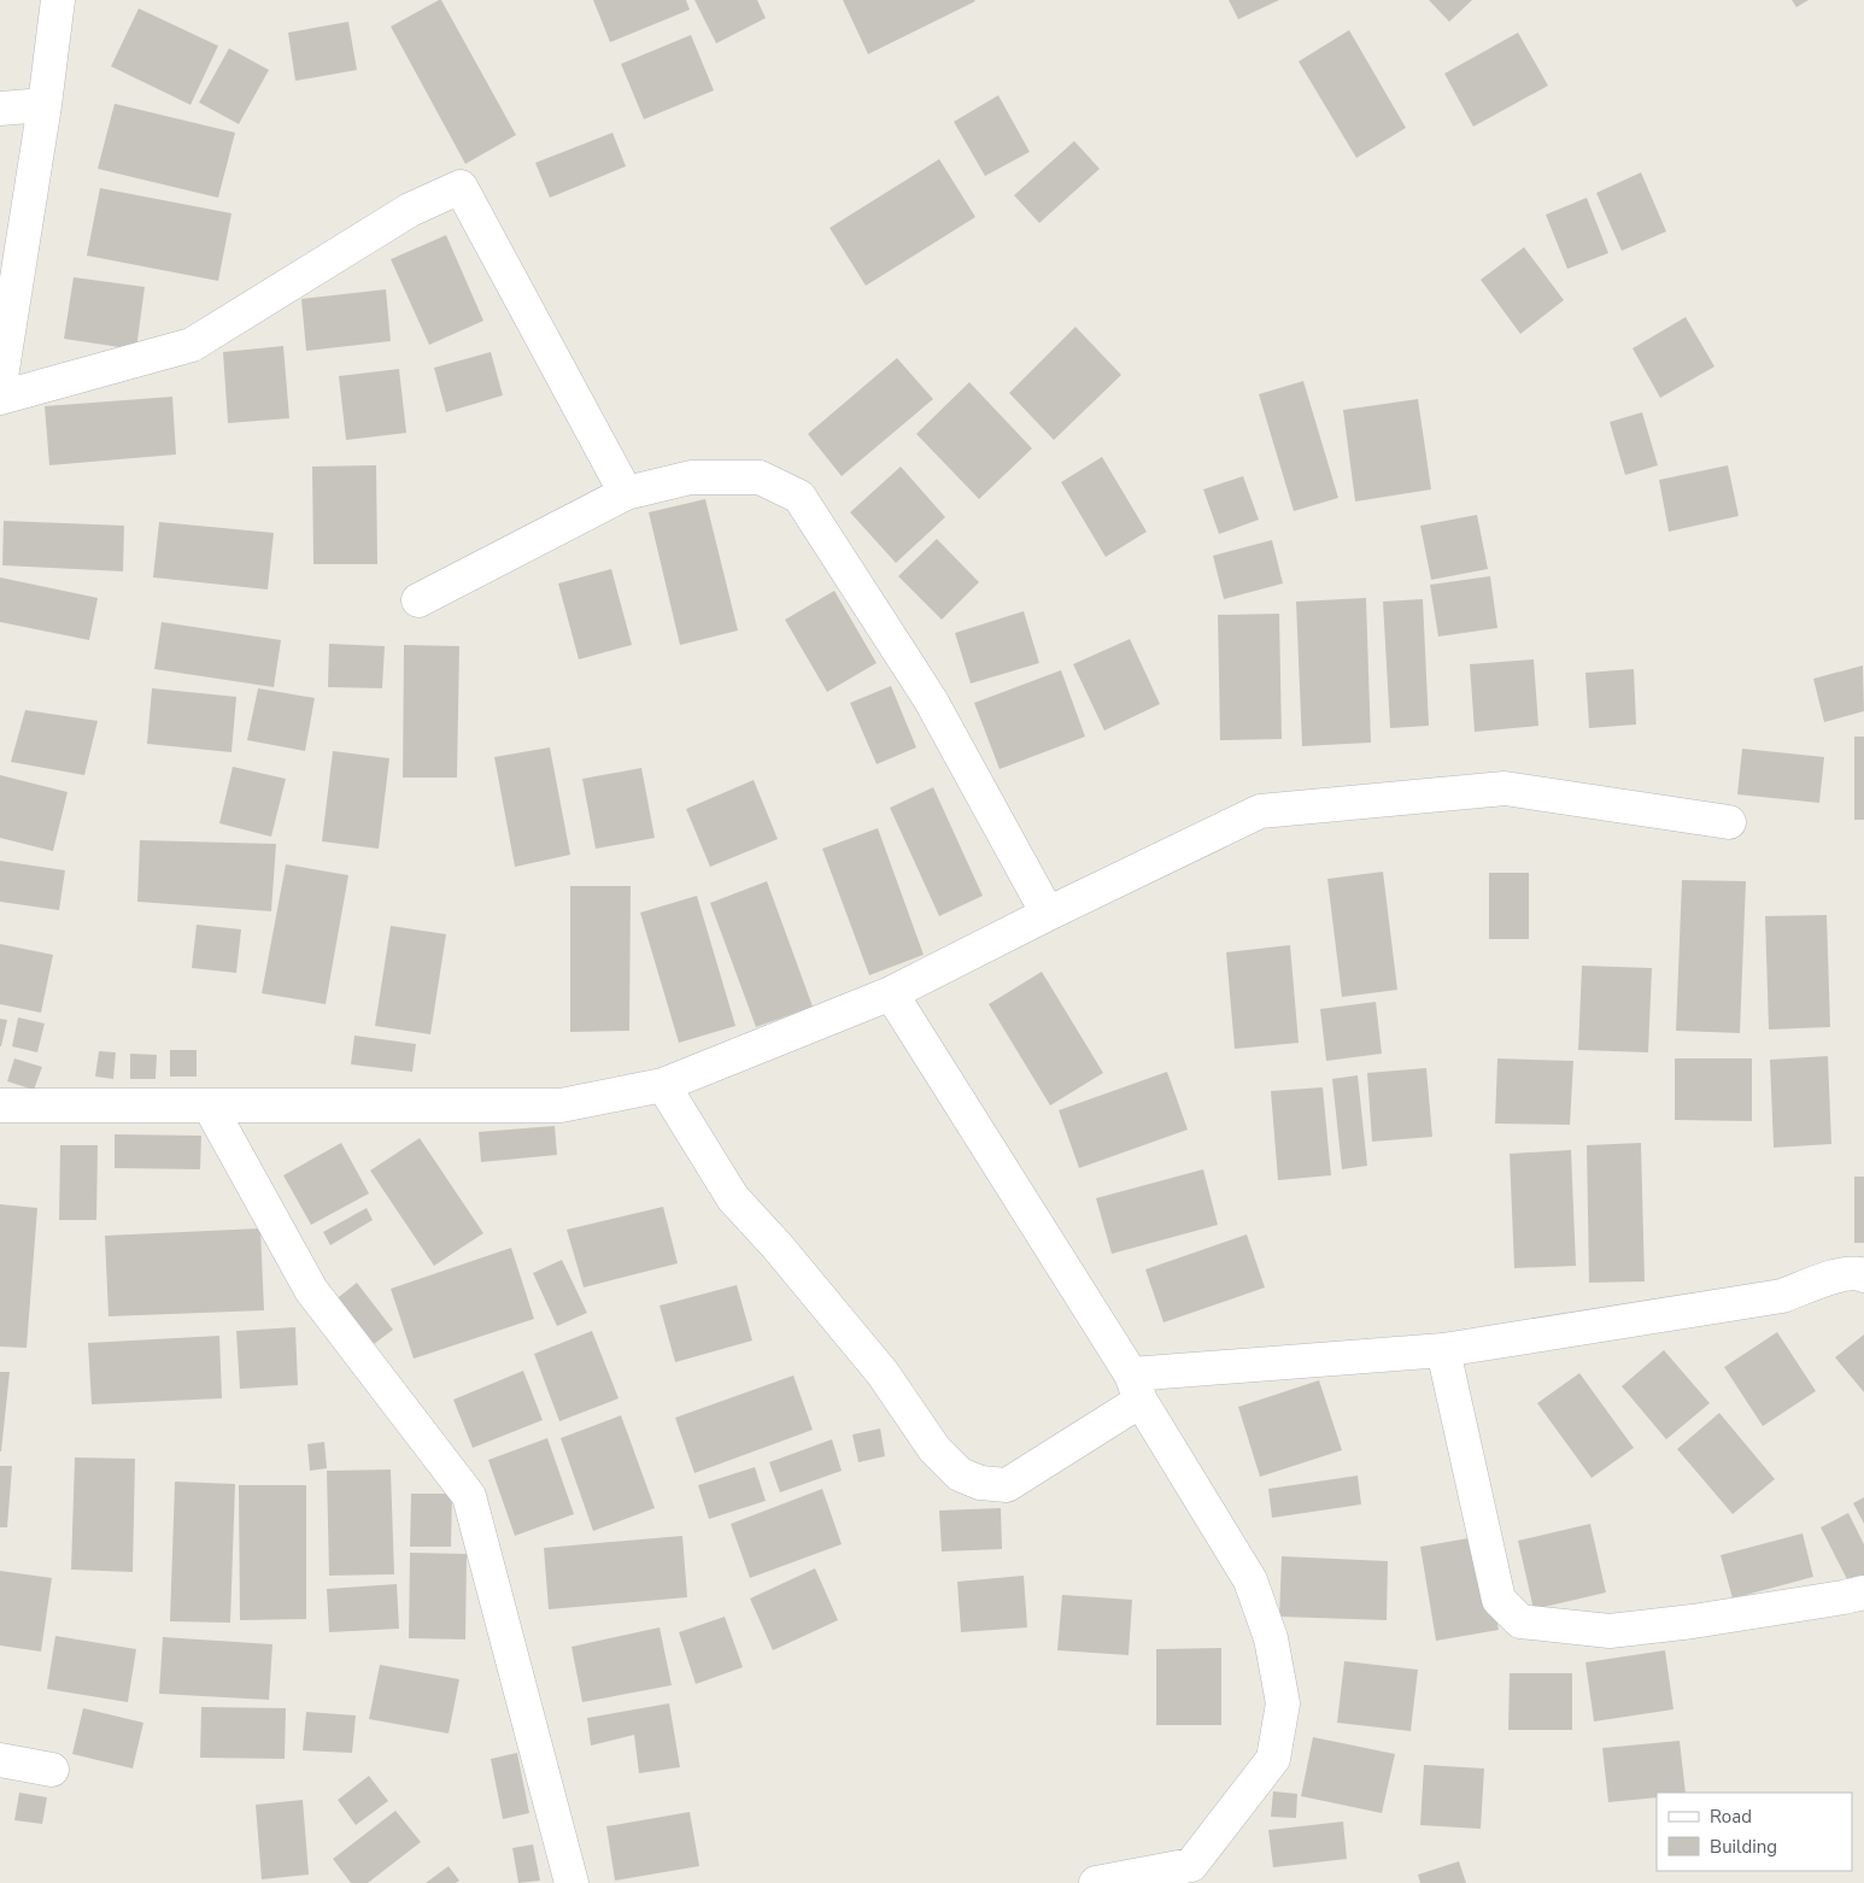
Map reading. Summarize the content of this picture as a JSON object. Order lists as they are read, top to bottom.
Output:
{
  "legend": ["Road", "Building"]
}
